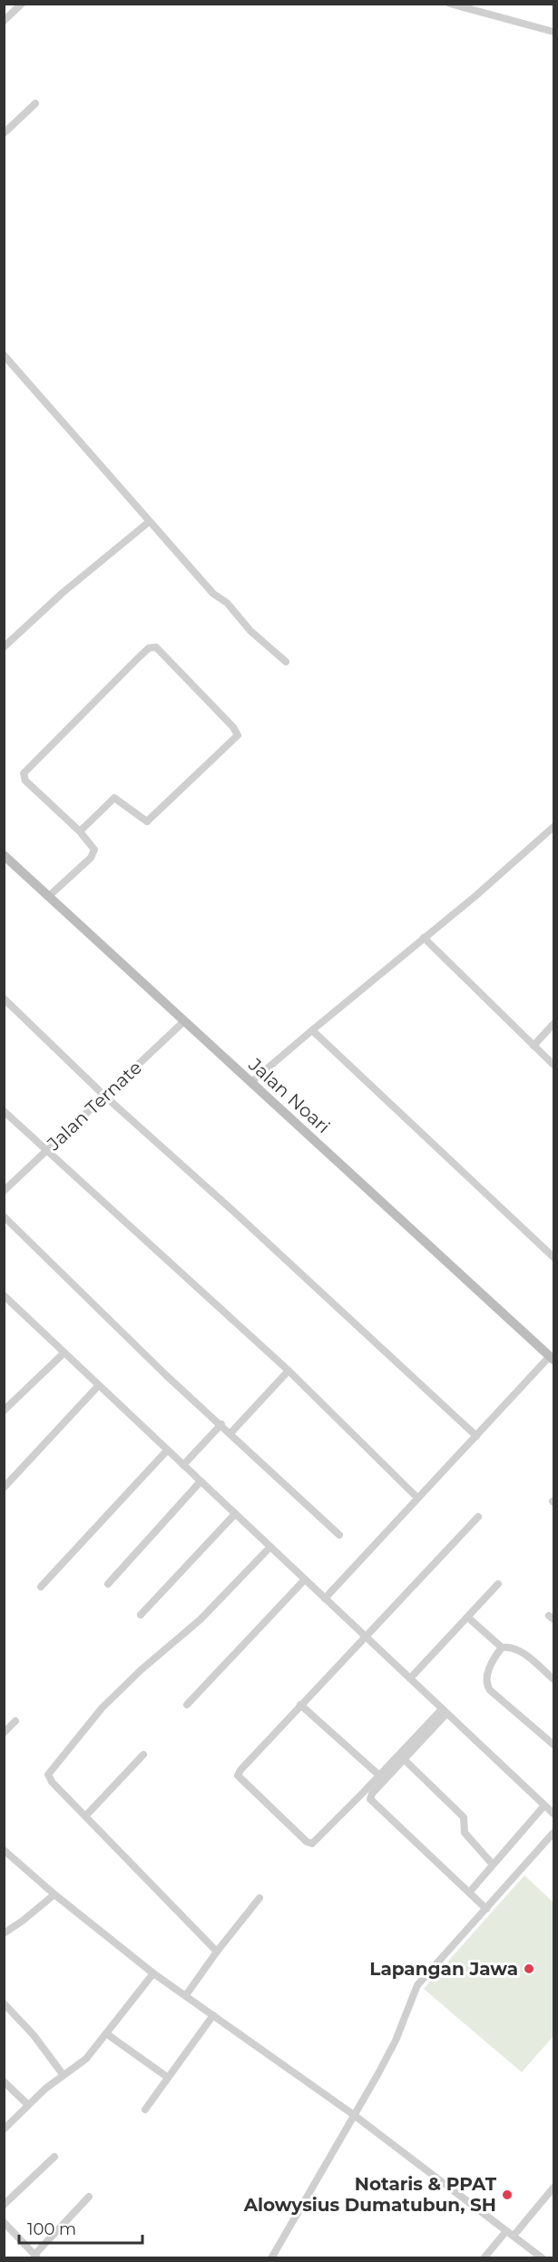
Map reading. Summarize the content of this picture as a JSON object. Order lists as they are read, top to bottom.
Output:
{
  "streets": {
    "street": ["Jalan Noari", "Jalan Ternate"]
  },
  "crossings": [
    ["Jalan Noari", "Jalan Ternate"]
  ],
  "places": ["Lapangan Jawa", "Notaris & PPAT Alowysius Dumatubun, SH"],
  "scale_bar": "100 m"
}
